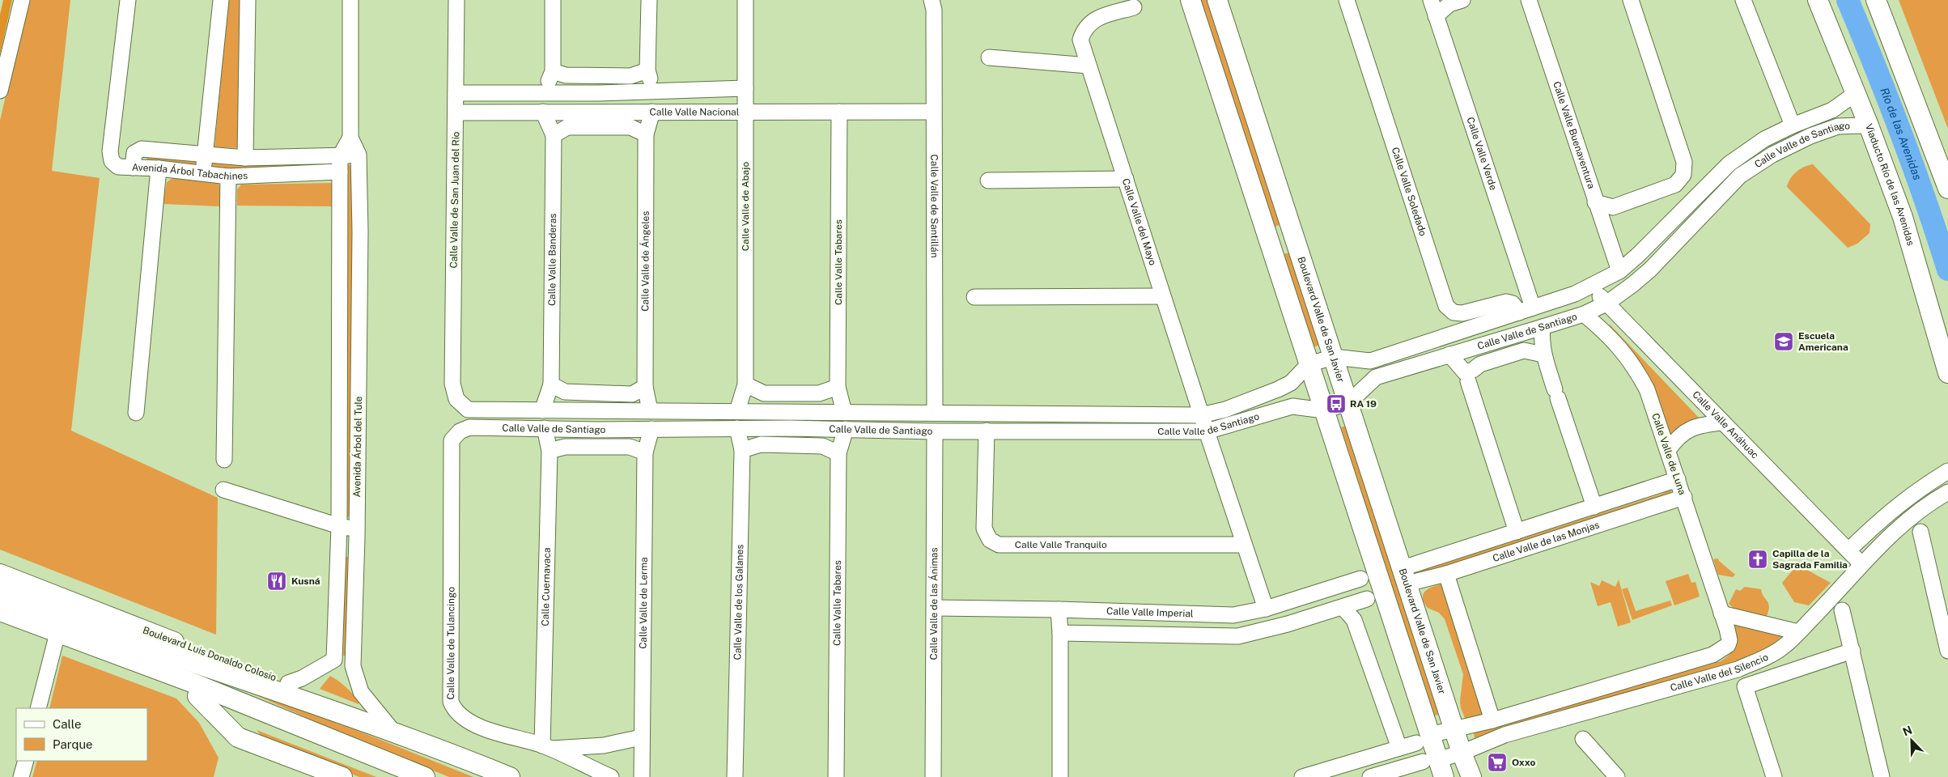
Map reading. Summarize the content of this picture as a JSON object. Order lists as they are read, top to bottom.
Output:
{
  "streets": {
    "main road": ["Viaducto Río de las Avenidas", "Boulevard Valle de San Javier", "Boulevard Luis Donaldo Colosio"],
    "street": [
      "Calle Valle Nacional",
      "Calle Valle Buenaventura",
      "Calle Valle de Santiago",
      "Calle Valle Verde",
      "Avenida Árbol Tabachines",
      "Calle Valle Soledado",
      "Calle Valle de San Juan del Río",
      "Calle Valle de Abajo",
      "Calle Valle de Santillán",
      "Calle Valle del Mayo",
      "Calle Valle Banderas",
      "Calle Valle de Ángeles",
      "Calle Valle Tabares",
      "Calle Valle Anáhuac",
      "Avenida Árbol del Tule",
      "Calle Valle de Luna",
      "Calle Valle de las Monjas",
      "Calle Valle Tranquilo",
      "Calle Cuernavaca",
      "Calle Valle de los Galanes",
      "Calle Valle de Lerma",
      "Calle Valle de las Ánimas",
      "Calle Valle Imperial",
      "Calle Valle de Tulancingo",
      "Calle Valle del Silencio"
    ]
  },
  "crossings": [
    ["Calle Valle Nacional", "Calle Valle de San Juan del Río"],
    ["Calle Valle Nacional", "Calle Valle de Abajo"],
    ["Calle Valle Nacional", "Calle Valle de Santillán"],
    ["Calle Valle Nacional", "Calle Valle Banderas"],
    ["Calle Valle Nacional", "Calle Valle de Ángeles"],
    ["Calle Valle Nacional", "Calle Valle Tabares"],
    ["Calle Valle Buenaventura", "Calle Valle de Santiago"],
    ["Calle Valle de Santiago", "Calle Valle Verde"],
    ["Calle Valle de Santiago", "Viaducto Río de las Avenidas"],
    ["Calle Valle de Santiago", "Calle Valle Soledado"],
    ["Calle Valle de Santiago", "Calle Valle de San Juan del Río"],
    ["Calle Valle de Santiago", "Calle Valle de Abajo"],
    ["Calle Valle de Santiago", "Calle Valle de Santillán"],
    ["Calle Valle de Santiago", "Calle Valle del Mayo"],
    ["Calle Valle de Santiago", "Calle Valle Banderas"],
    ["Calle Valle de Santiago", "Calle Valle de Ángeles"],
    ["Calle Valle de Santiago", "Calle Valle Tabares"],
    ["Calle Valle de Santiago", "Boulevard Valle de San Javier"],
    ["Calle Valle de Santiago", "Calle Valle Anáhuac"],
    ["Calle Valle de Santiago", "Calle Valle de Luna"],
    ["Calle Valle de Santiago", "Calle Valle Tranquilo"],
    ["Calle Valle de Santiago", "Calle Cuernavaca"],
    ["Calle Valle de Santiago", "Calle Valle de los Galanes"],
    ["Calle Valle de Santiago", "Calle Valle de Lerma"],
    ["Calle Valle de Santiago", "Calle Valle de las Ánimas"],
    ["Calle Valle de Santiago", "Calle Valle de Tulancingo"],
    ["Calle Valle Verde", "Calle Valle Soledado"],
    ["Avenida Árbol Tabachines", "Avenida Árbol del Tule"],
    ["Calle Valle del Mayo", "Calle Valle Tranquilo"],
    ["Calle Valle del Mayo", "Calle Valle Imperial"],
    ["Boulevard Valle de San Javier", "Calle Valle de las Monjas"],
    ["Boulevard Valle de San Javier", "Calle Valle del Silencio"],
    ["Calle Valle Anáhuac", "Calle Valle del Silencio"],
    ["Avenida Árbol del Tule", "Boulevard Luis Donaldo Colosio"],
    ["Calle Valle de Luna", "Calle Valle de las Monjas"],
    ["Calle Valle de Luna", "Calle Valle del Silencio"],
    ["Calle Cuernavaca", "Calle Valle de Tulancingo"],
    ["Calle Valle de las Ánimas", "Calle Valle Imperial"]
  ],
  "water": ["Río de las Avenidas"],
  "places": {
    "school or university": ["Escuela Americana"],
    "bus stop": ["RA 19"],
    "church": ["Capilla de la Sagrada Familia"],
    "restaurant": ["Kusná"],
    "supermarket": ["Oxxo"]
  },
  "legend": ["Calle", "Parque"],
  "north": "top left"
}
